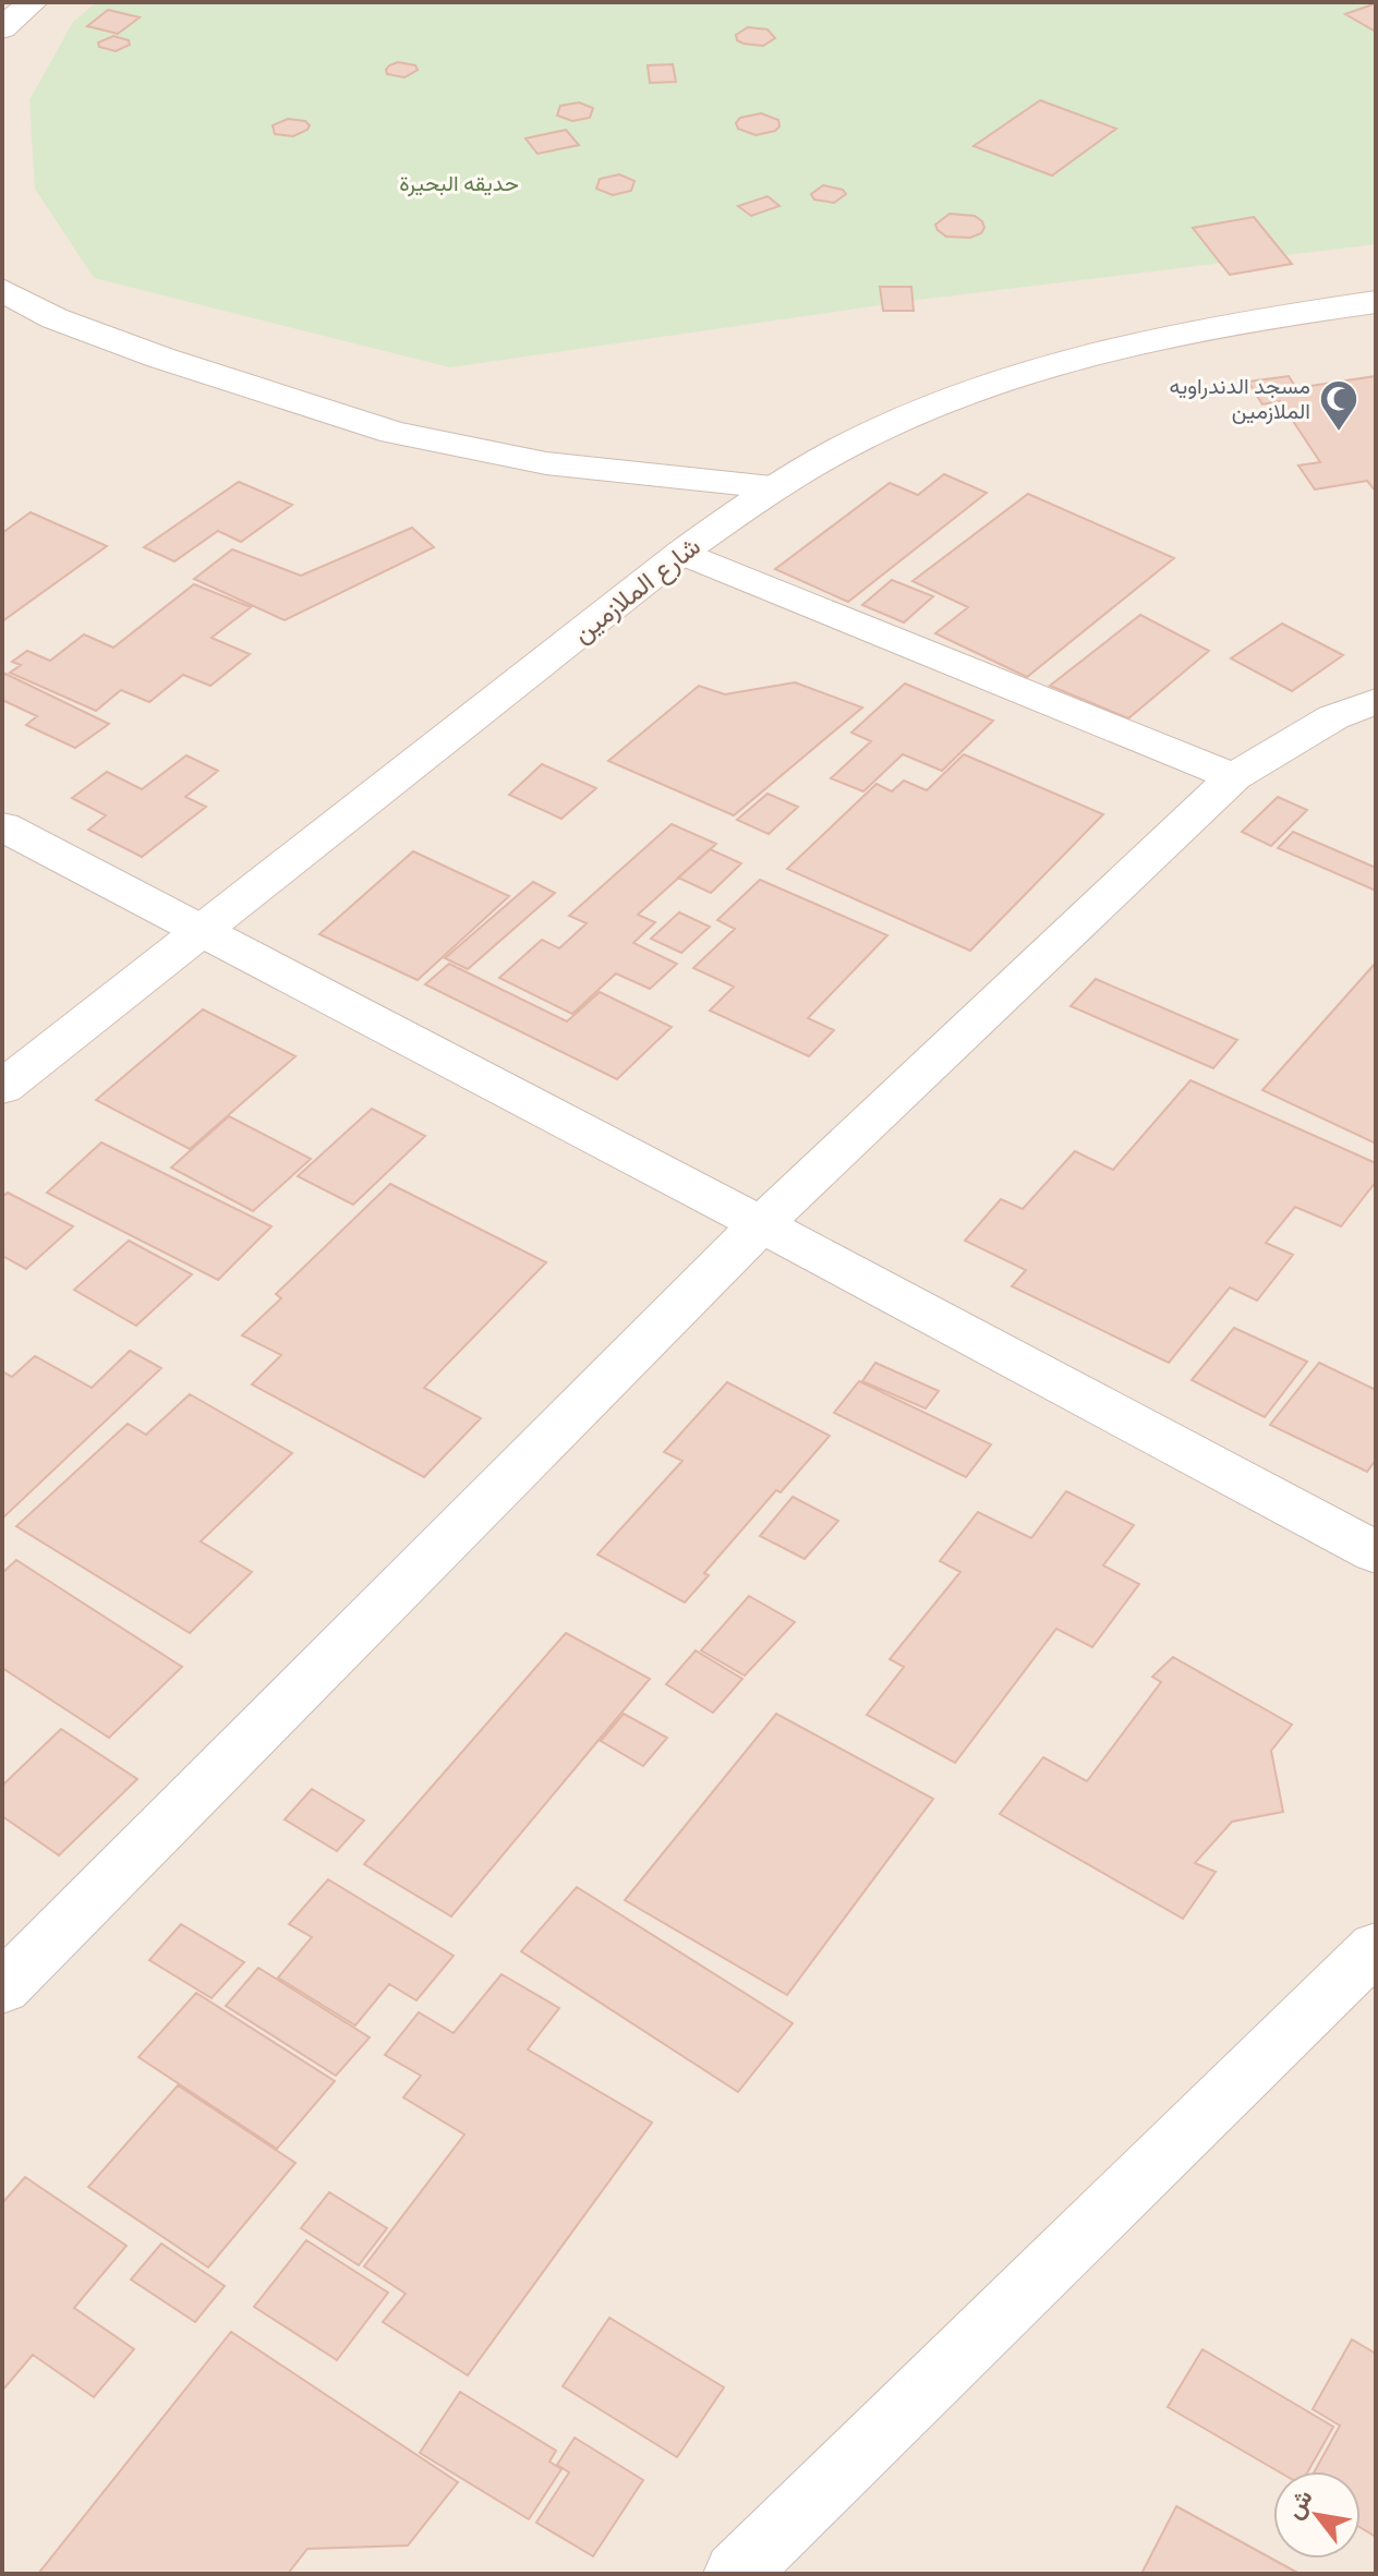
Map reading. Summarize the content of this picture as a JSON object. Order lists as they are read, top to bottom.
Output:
{
  "streets": {
    "street": ["شارع الملازمين"]
  },
  "parks": ["حديقه البحيرة"],
  "places": {
    "mosque": ["مسجد الدندراويه الملازمين"]
  },
  "north": "top left"
}
